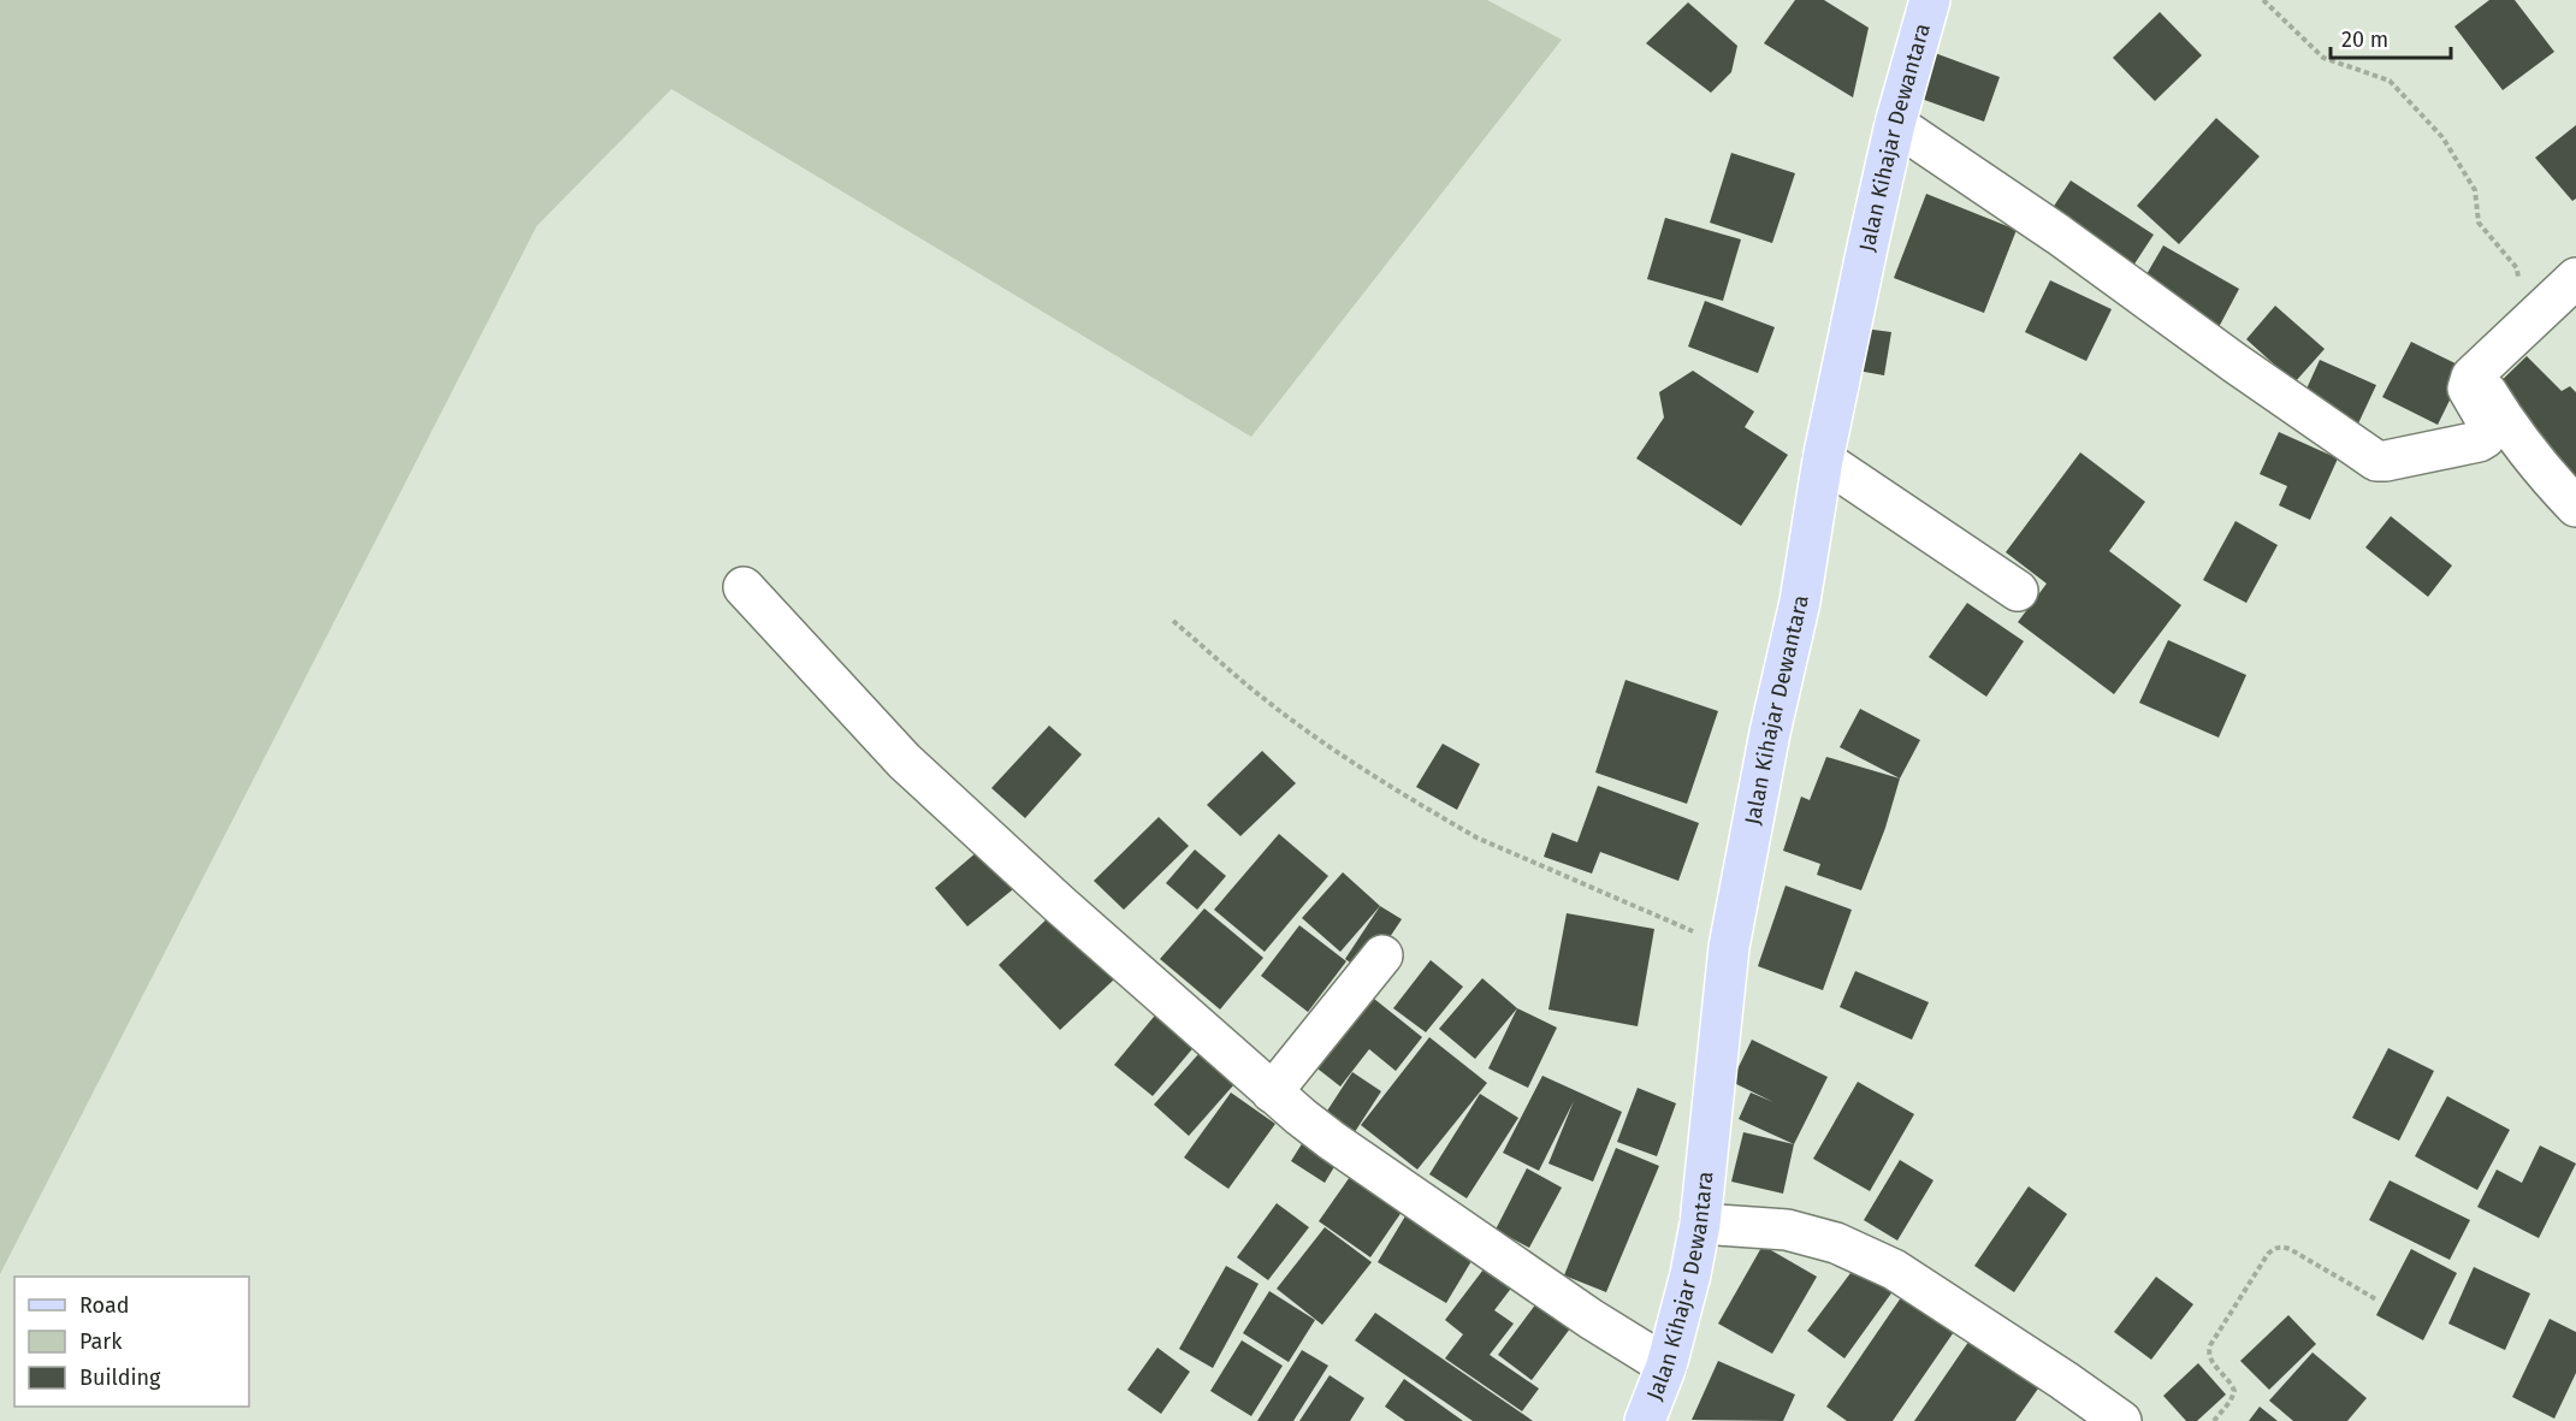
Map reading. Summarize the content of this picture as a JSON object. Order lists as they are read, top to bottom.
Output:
{
  "streets": {
    "main road": ["Jalan Kihajar Dewantara"]
  },
  "legend": ["Road", "Park", "Building"],
  "scale_bar": "20 m"
}
